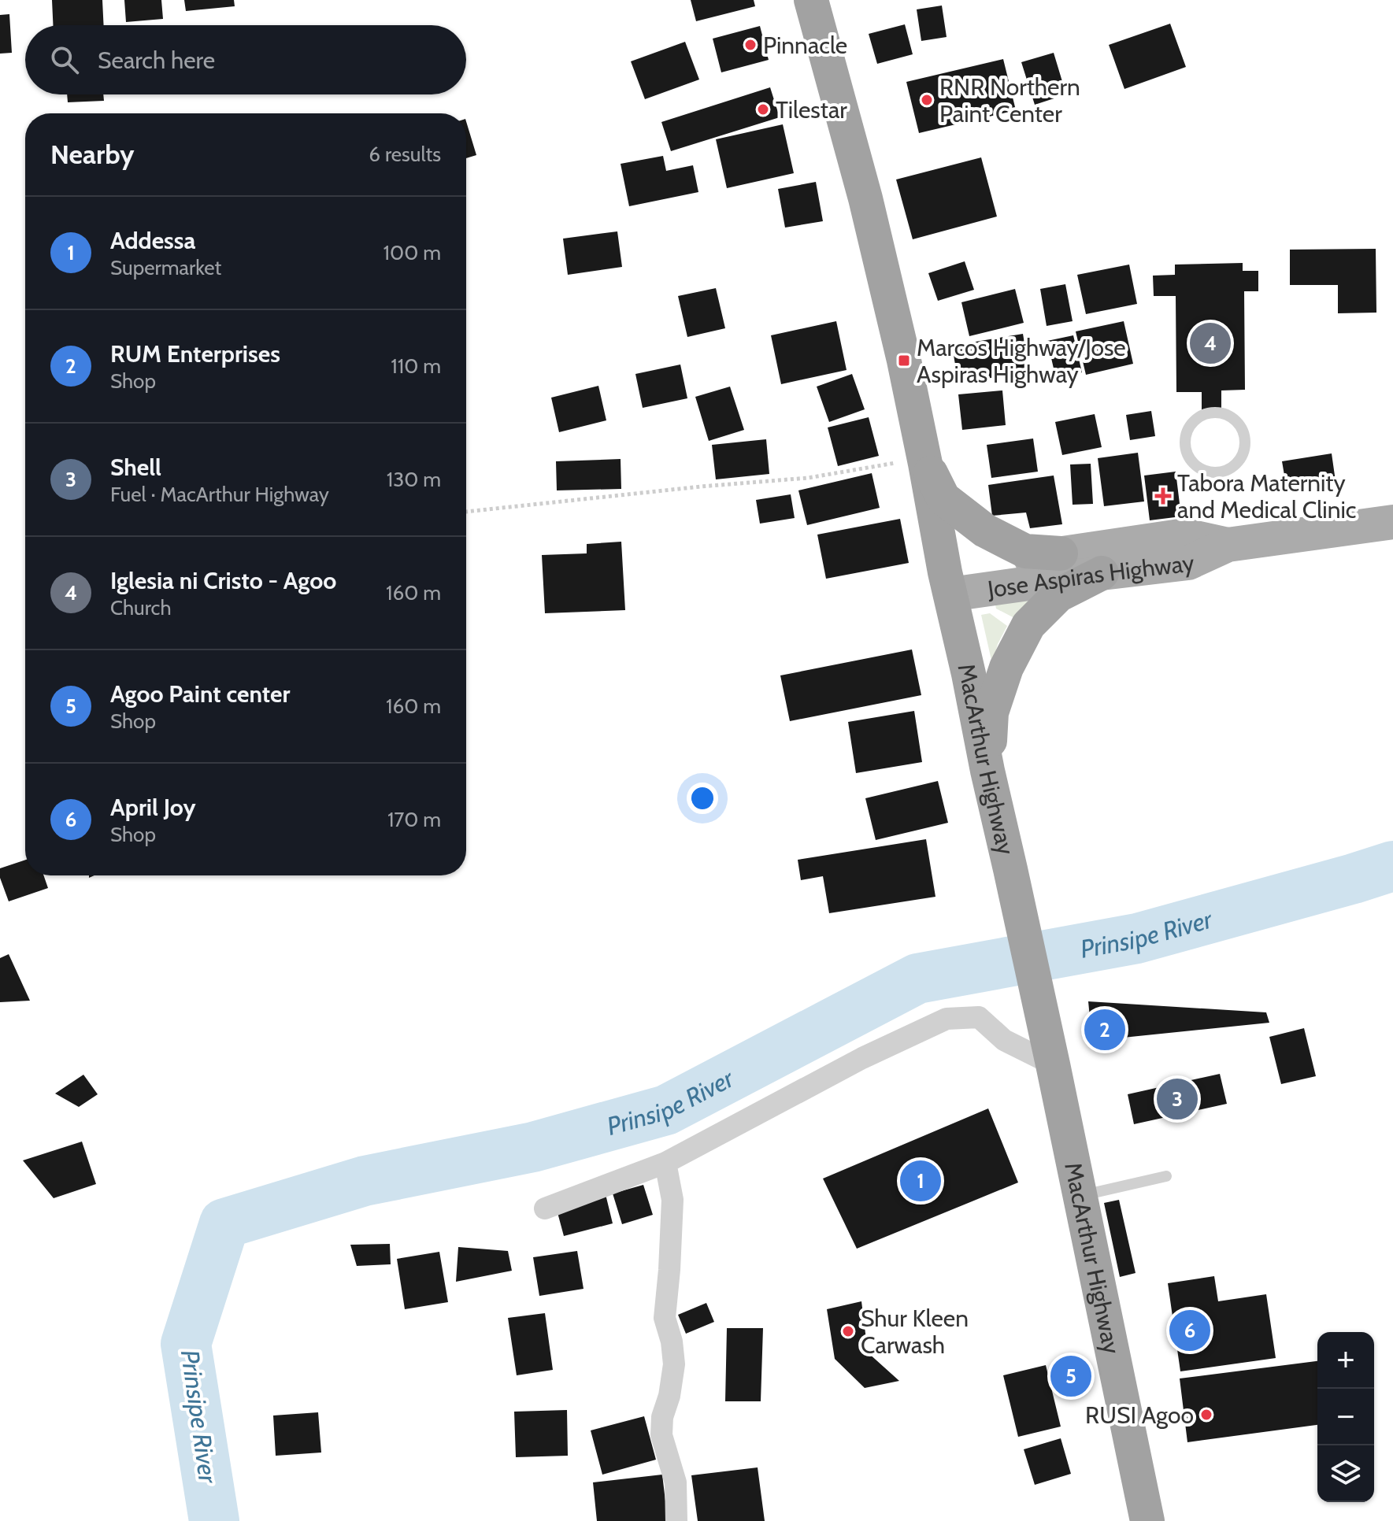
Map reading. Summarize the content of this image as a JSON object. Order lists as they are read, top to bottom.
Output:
{
  "streets": {
    "highway": ["MacArthur Highway"],
    "main road": ["Jose Aspiras Highway"]
  },
  "crossings": [
    ["Jose Aspiras Highway", "MacArthur Highway"]
  ],
  "water": ["Prinsipe River"],
  "places": {
    "other": [
      "Pinnacle",
      "RNR Northern Paint Center",
      "Tilestar",
      "Shur Kleen Carwash",
      "RUSI Agoo"
    ],
    "transit": ["Marcos Highway/Jose Aspiras Highway"],
    "health": ["Tabora Maternity and Medical Clinic"]
  },
  "page": {
    "search": "Search here",
    "heading": ["Nearby", "6 results"],
    "list": [
      {
        "mark": "1",
        "name": "Addessa",
        "note": "Supermarket",
        "value": "100 m"
      },
      {
        "mark": "2",
        "name": "RUM Enterprises",
        "note": "Shop",
        "value": "110 m"
      },
      {
        "mark": "3",
        "name": "Shell",
        "note": "Fuel · MacArthur Highway",
        "value": "130 m"
      },
      {
        "mark": "4",
        "name": "Iglesia ni Cristo - Agoo",
        "note": "Church",
        "value": "160 m"
      },
      {
        "mark": "5",
        "name": "Agoo Paint center",
        "note": "Shop",
        "value": "160 m"
      },
      {
        "mark": "6",
        "name": "April Joy",
        "note": "Shop",
        "value": "170 m"
      }
    ],
    "pins": [
      "4",
      "2",
      "3",
      "1",
      "6",
      "5"
    ],
    "map_buttons": ["+", "−"]
  }
}
